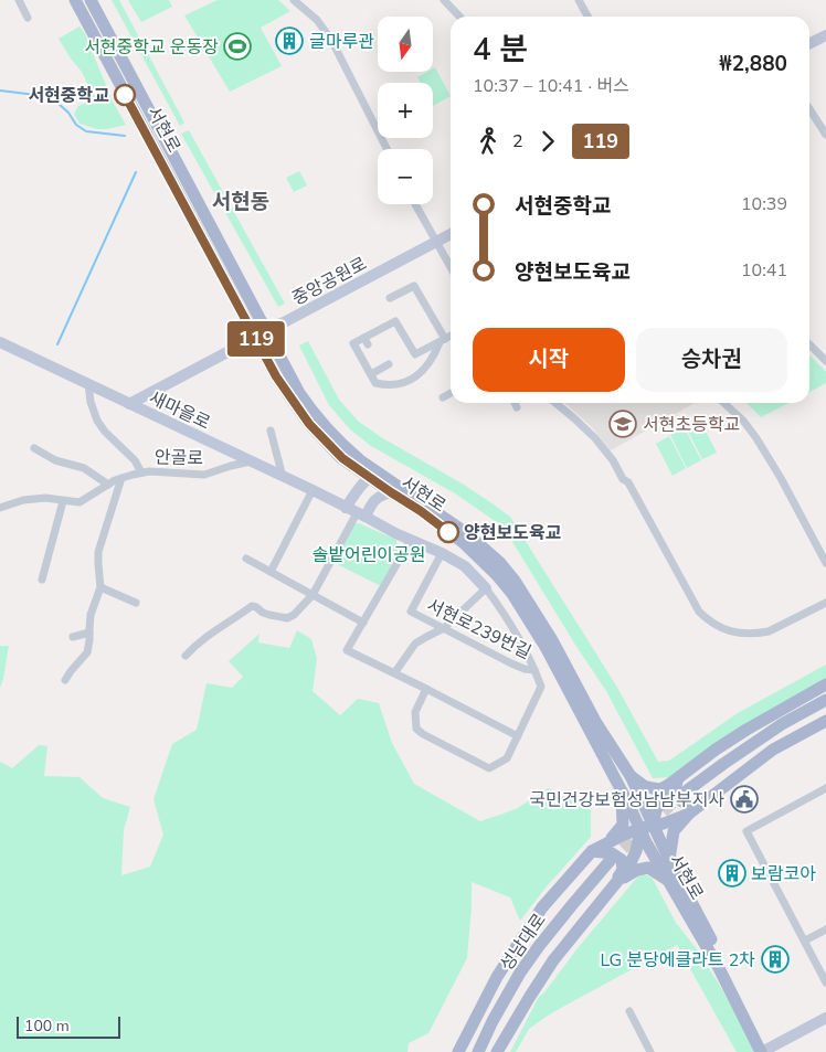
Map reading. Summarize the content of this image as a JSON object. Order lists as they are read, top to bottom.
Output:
{
  "streets": {
    "main road": ["서현로", "성남대로"],
    "street": [
      "중앙공원로",
      "새마을로",
      "안골로",
      "서현로239번길"
    ]
  },
  "crossings": [
    ["서현로", "중앙공원로"],
    ["중앙공원로", "새마을로"],
    ["새마을로", "안골로"],
    ["새마을로", "서현로239번길"]
  ],
  "districts": ["서현동"],
  "parks": ["솔밭어린이공원"],
  "places": {
    "building": ["글마루관", "보람코아", "LG 분당에클라트 2차"],
    "sports": ["서현중학교 운동장"],
    "other": ["서현중학교", "양현보도육교"],
    "school or university": ["서현초등학교"],
    "public building": ["국민건강보험성남남부지사"]
  },
  "lines": ["bus line 119"],
  "scale_bar": "100 m",
  "north": "bottom",
  "page": {
    "on_map": "119",
    "map_buttons": ["+", "−"],
    "heading": ["4 분", "10:37 – 10:41 · 버스", "₩2,880"],
    "legs": ["2", "119"],
    "list": [
      {
        "name": "서현중학교",
        "value": "10:39"
      },
      {
        "name": "양현보도육교",
        "value": "10:41"
      }
    ],
    "buttons": ["시작", "승차권"],
    "scale": "100 m"
  }
}
